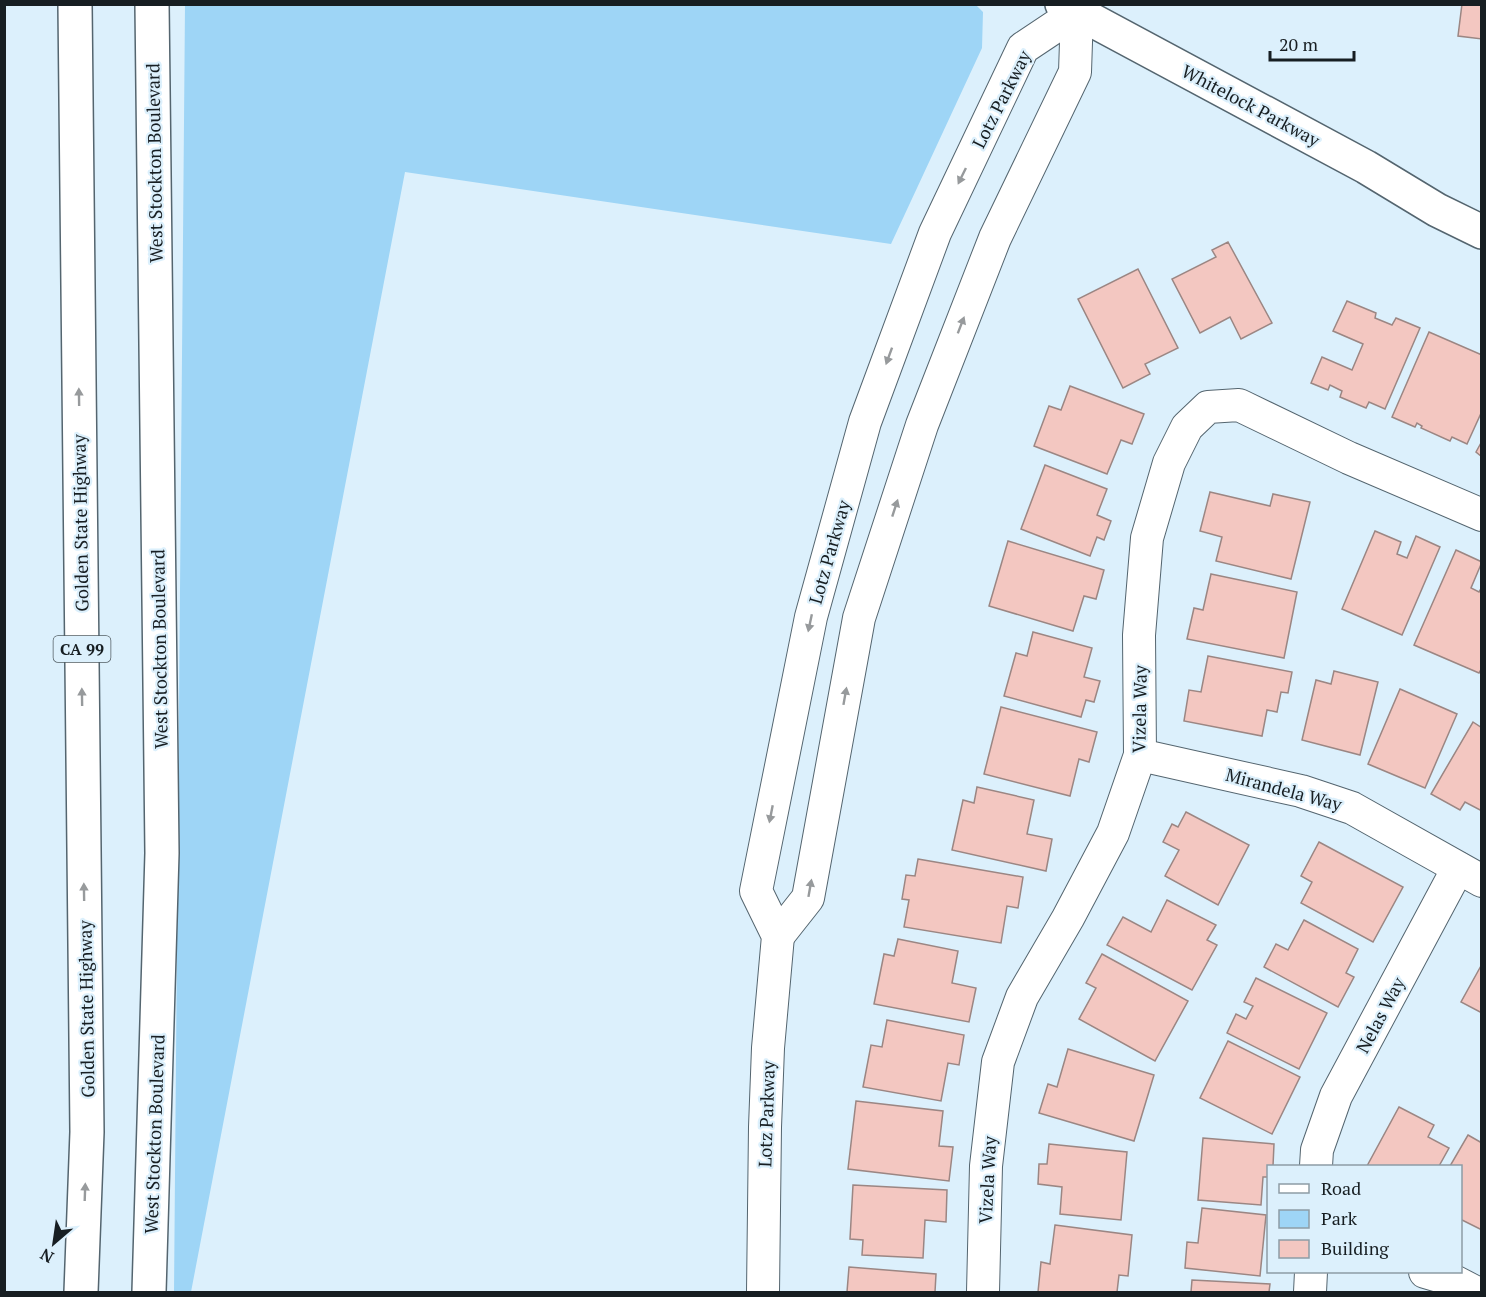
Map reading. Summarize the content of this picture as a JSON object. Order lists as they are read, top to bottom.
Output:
{
  "streets": {
    "main road": [
      "Whitelock Parkway",
      "West Stockton Boulevard",
      "Golden State Highway",
      "CA 99"
    ],
    "street": [
      "Lotz Parkway",
      "Vizela Way",
      "Mirandela Way",
      "Nelas Way"
    ]
  },
  "crossings": [
    ["Lotz Parkway", "Whitelock Parkway"],
    ["Vizela Way", "Mirandela Way"],
    ["Mirandela Way", "Nelas Way"]
  ],
  "one_way": ["Golden State Highway"],
  "legend": ["Road", "Park", "Building"],
  "scale_bar": "20 m",
  "north": "bottom left"
}
